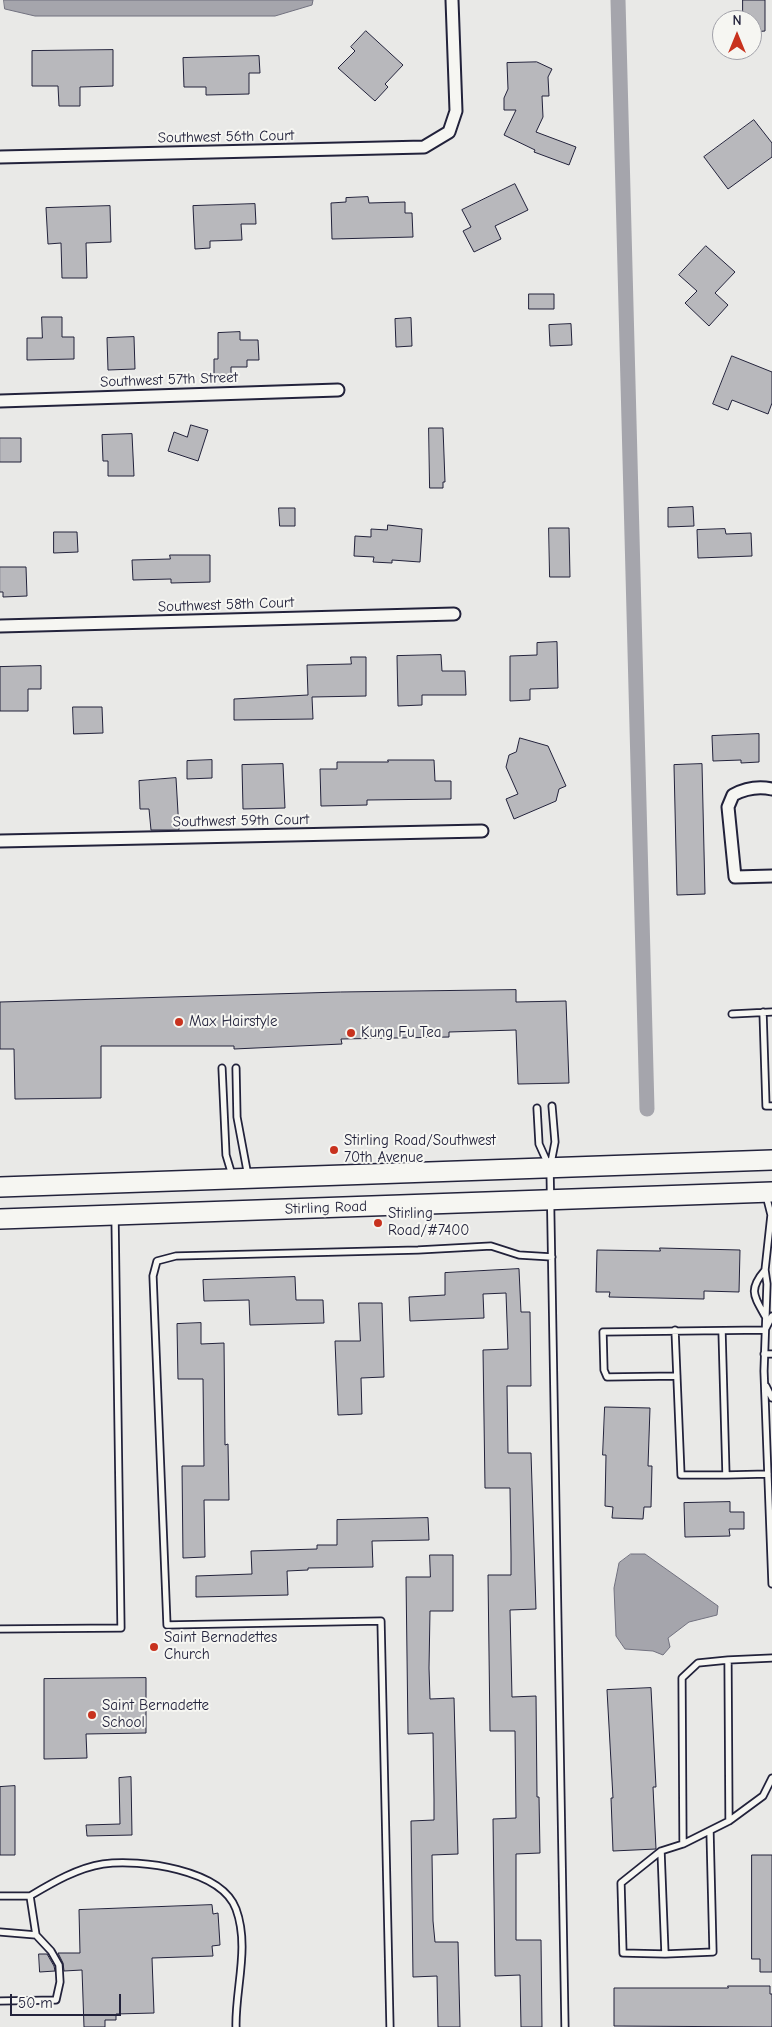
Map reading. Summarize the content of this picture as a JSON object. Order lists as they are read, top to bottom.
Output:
{
  "streets": {
    "main road": ["Stirling Road"],
    "street": [
      "Southwest 56th Court",
      "Southwest 57th Street",
      "Southwest 58th Court",
      "Southwest 59th Court"
    ]
  },
  "places": [
    "Max Hairstyle",
    "Kung Fu Tea",
    "Stirling Road/Southwest 70th Avenue",
    "Stirling Road/#7400",
    "Saint Bernadettes Church",
    "Saint Bernadette School"
  ],
  "scale_bar": "50 m",
  "north": "top"
}
